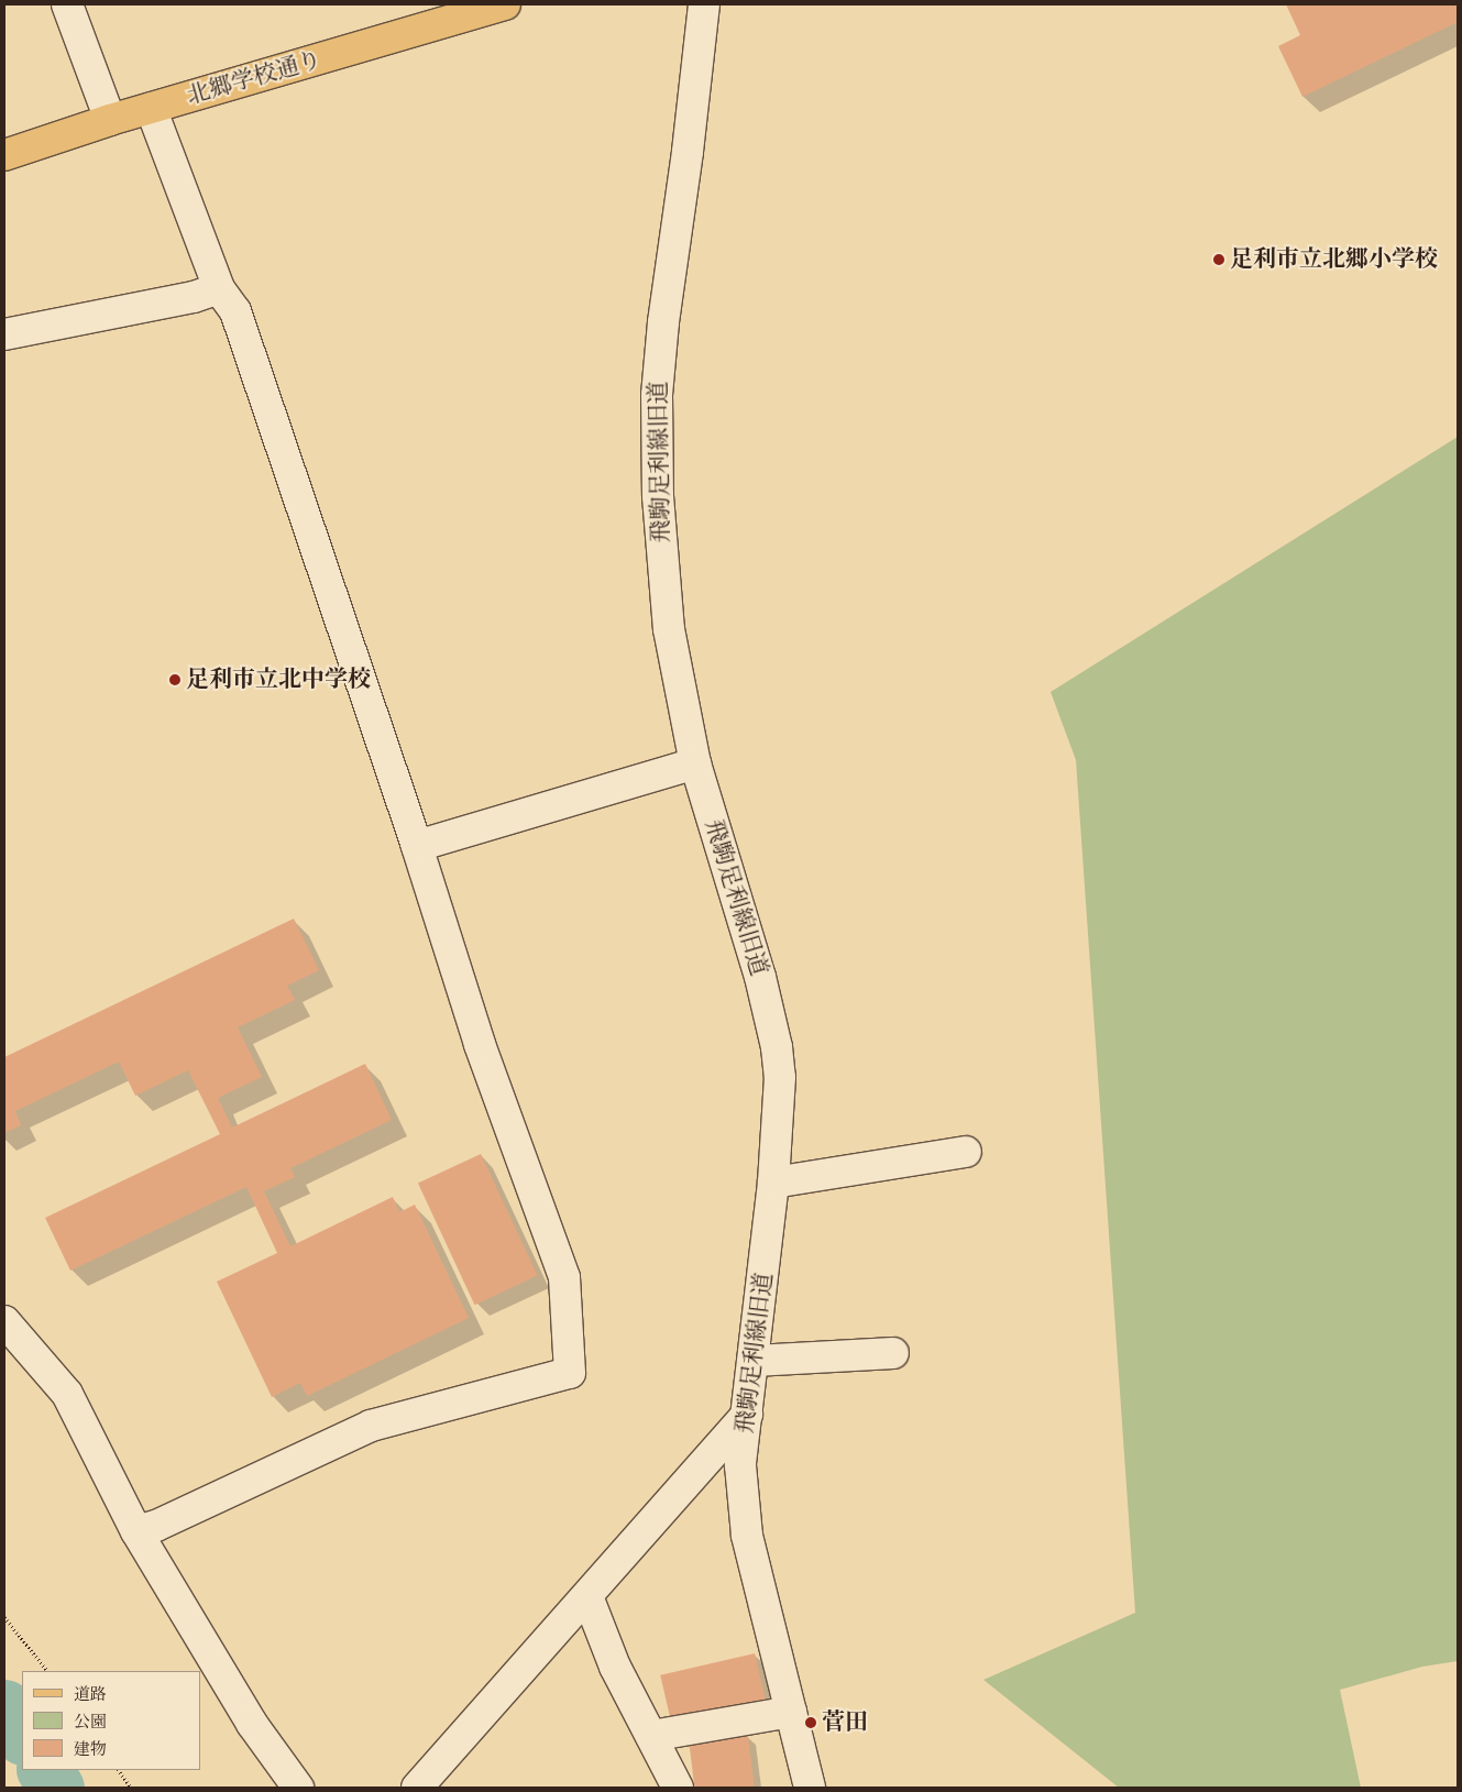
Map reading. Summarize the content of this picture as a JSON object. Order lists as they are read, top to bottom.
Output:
{
  "streets": {
    "main road": ["北郷学校通り"],
    "street": ["飛駒足利線旧道"]
  },
  "places": ["足利市立北郷小学校", "足利市立北中学校", "菅田"],
  "legend": ["道路", "公園", "建物"]
}
